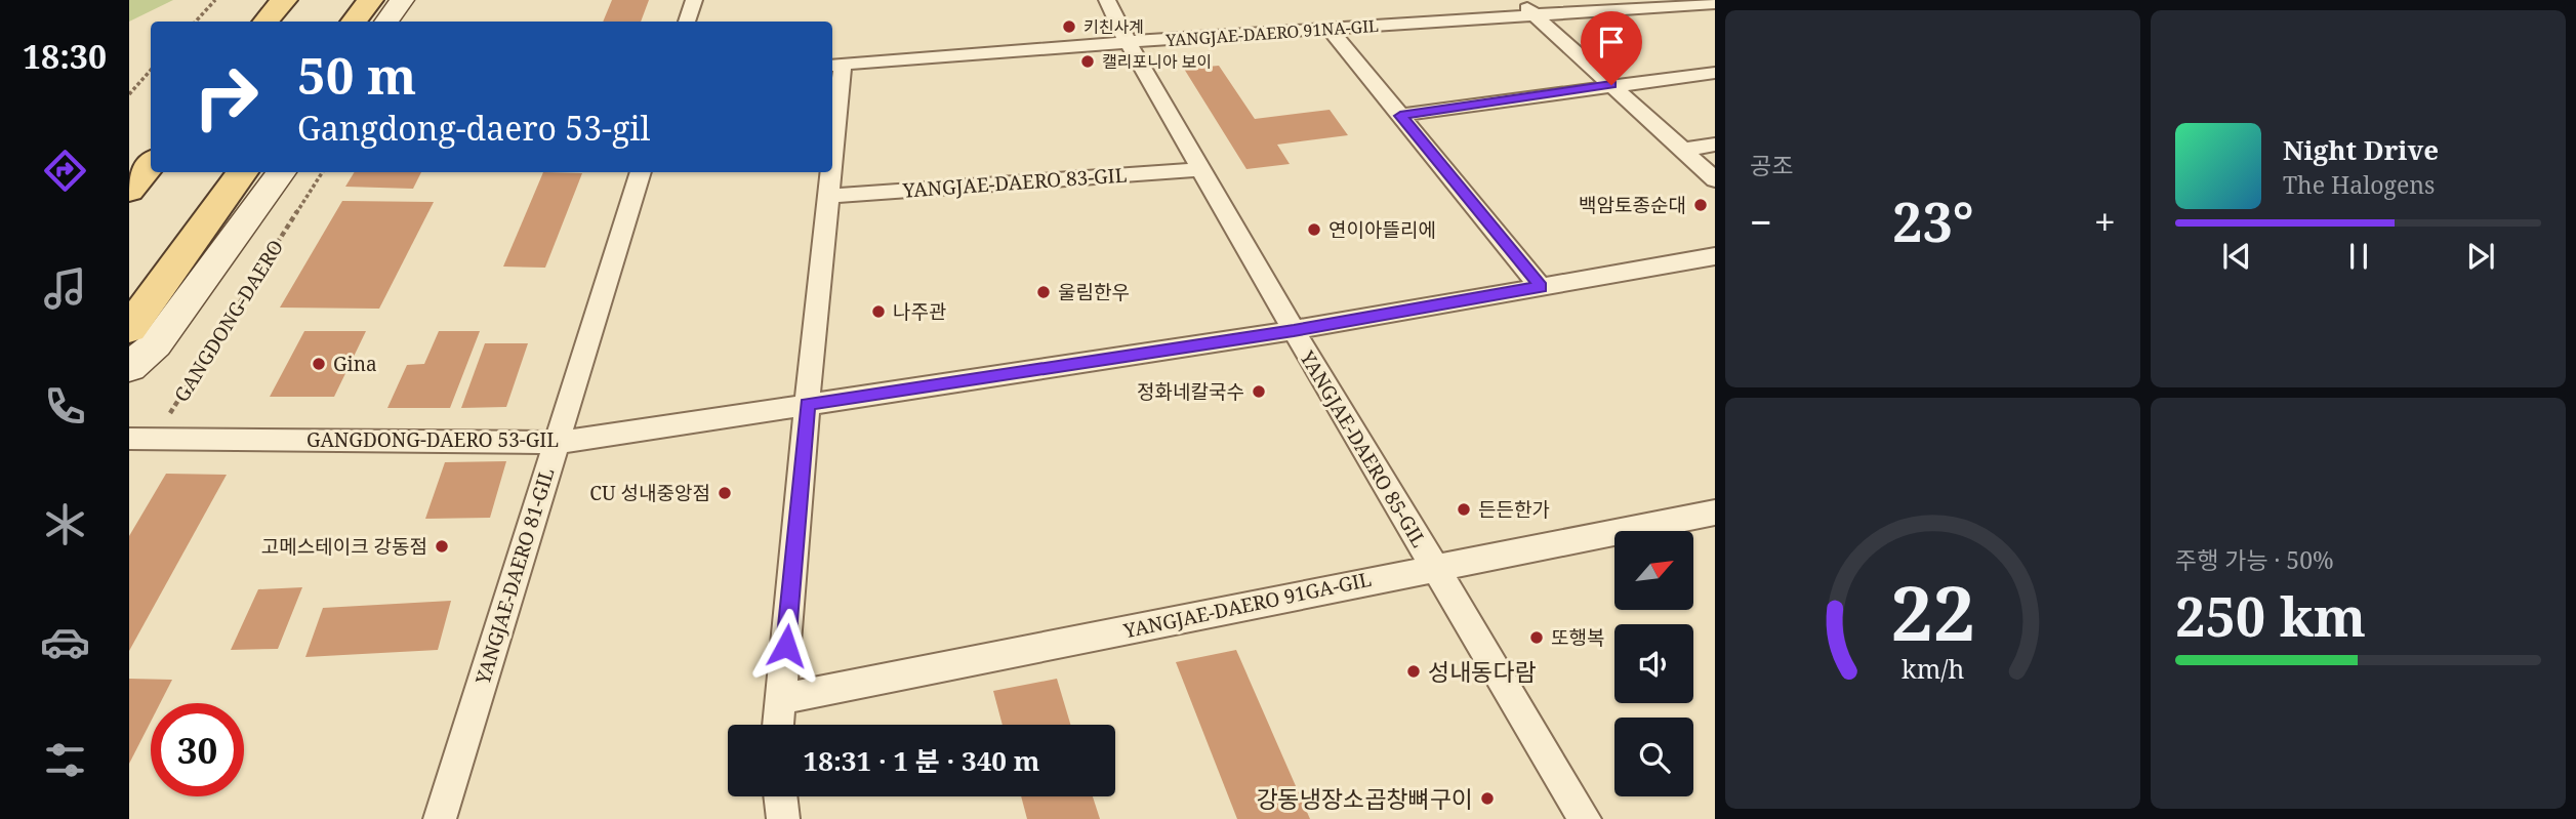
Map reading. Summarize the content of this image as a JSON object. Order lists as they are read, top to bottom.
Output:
{
  "streets": {
    "street": [
      "YANGJAE-DAERO 91NA-GIL",
      "YANGJAE-DAERO 83-GIL",
      "GANGDONG-DAERO 53-GIL",
      "YANGJAE-DAERO 85-GIL",
      "YANGJAE-DAERO 81-GIL",
      "YANGJAE-DAERO 91GA-GIL"
    ],
    "path": ["GANGDONG-DAERO"]
  },
  "crossings": [
    ["YANGJAE-DAERO 91NA-GIL", "YANGJAE-DAERO 85-GIL"],
    ["YANGJAE-DAERO 83-GIL", "YANGJAE-DAERO 85-GIL"],
    ["GANGDONG-DAERO", "GANGDONG-DAERO 53-GIL"],
    ["GANGDONG-DAERO 53-GIL", "YANGJAE-DAERO 85-GIL"],
    ["GANGDONG-DAERO 53-GIL", "YANGJAE-DAERO 81-GIL"],
    ["YANGJAE-DAERO 85-GIL", "YANGJAE-DAERO 91GA-GIL"]
  ],
  "places": [
    "키친사계",
    "캘리포니아 보이",
    "백암토종순대",
    "연이아뜰리에",
    "울림한우",
    "나주관",
    "Gina",
    "정화네칼국수",
    "CU 성내중앙점",
    "든든한가",
    "고메스테이크 강동점",
    "또행복",
    "성내동다람",
    "강동냉장소곱창뼈구이"
  ],
  "north": "top right",
  "page": {
    "tabs": "18:30",
    "tile": [
      "공조",
      ["주행 가능 · 50%", "250 km"]
    ],
    "turn": ["50 m", "Gangdong-daero 53-gil"],
    "song": ["Night Drive", "The Halogens"],
    "heat": ["−", "23°", "+"],
    "limit": "30",
    "trip": "18:31 · 1 분 · 340 m",
    "gauge": ["22", "km/h"]
  }
}
